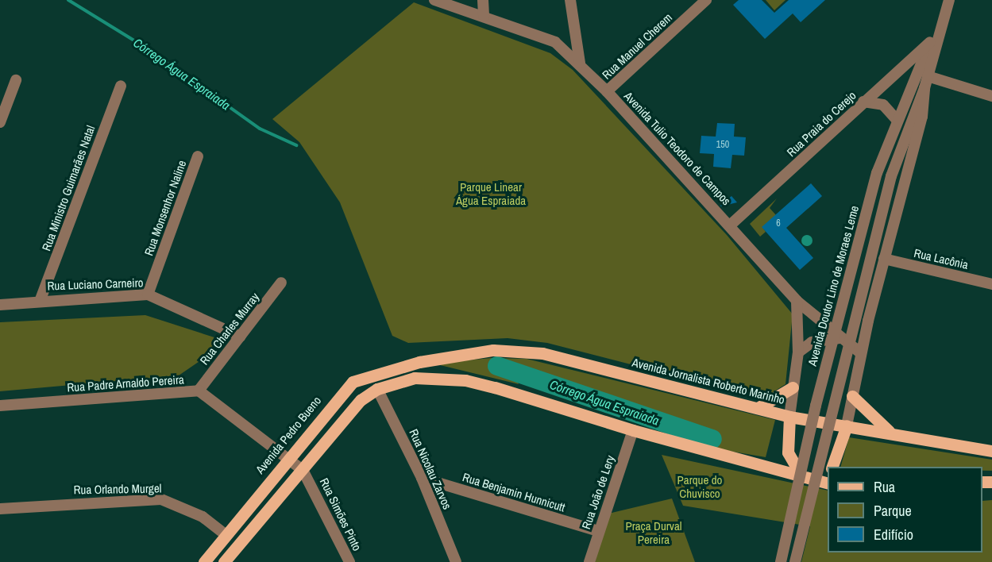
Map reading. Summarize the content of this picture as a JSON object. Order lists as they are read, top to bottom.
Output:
{
  "streets": {
    "main road": ["Avenida Jornalista Roberto Marinho", "Avenida Pedro Bueno"],
    "street": [
      "Rua Manuel Cherem",
      "Rua Praia do Cerejo",
      "Avenida Tulio Teodoro de Campos",
      "Rua Ministro Guimarães Natal",
      "Rua Monsenhor Naline",
      "Rua Lacônia",
      "Rua Luciano Carneiro",
      "Avenida Doutor Lino de Moraes Leme",
      "Rua Charles Murray",
      "Rua Padre Arnaldo Pereira",
      "Rua Nicolau Zarvos",
      "Rua Orlando Murgel",
      "Rua Benjamin Hunnicutt",
      "Rua João de Lery",
      "Rua Simões Pinto"
    ]
  },
  "crossings": [
    ["Rua Manuel Cherem", "Avenida Tulio Teodoro de Campos"],
    ["Rua Praia do Cerejo", "Avenida Tulio Teodoro de Campos"],
    ["Rua Praia do Cerejo", "Avenida Doutor Lino de Moraes Leme"],
    ["Avenida Tulio Teodoro de Campos", "Avenida Doutor Lino de Moraes Leme"],
    ["Rua Ministro Guimarães Natal", "Rua Luciano Carneiro"],
    ["Rua Monsenhor Naline", "Rua Luciano Carneiro"],
    ["Rua Lacônia", "Avenida Doutor Lino de Moraes Leme"],
    ["Rua Luciano Carneiro", "Rua Charles Murray"],
    ["Avenida Doutor Lino de Moraes Leme", "Avenida Jornalista Roberto Marinho"],
    ["Rua Charles Murray", "Rua Padre Arnaldo Pereira"],
    ["Avenida Jornalista Roberto Marinho", "Avenida Pedro Bueno"],
    ["Rua Padre Arnaldo Pereira", "Avenida Pedro Bueno"],
    ["Rua Padre Arnaldo Pereira", "Rua Simões Pinto"],
    ["Avenida Pedro Bueno", "Rua Orlando Murgel"],
    ["Avenida Pedro Bueno", "Rua Simões Pinto"],
    ["Rua Nicolau Zarvos", "Rua Benjamin Hunnicutt"],
    ["Rua Benjamin Hunnicutt", "Rua João de Lery"]
  ],
  "water": ["Córrego Água Espraiada"],
  "parks": ["Parque Linear Água Espraiada", "Parque do Chuvisco", "Praça Durval Pereira"],
  "house_numbers": ["150", "6"],
  "legend": ["Rua", "Parque", "Edifício"]
}
